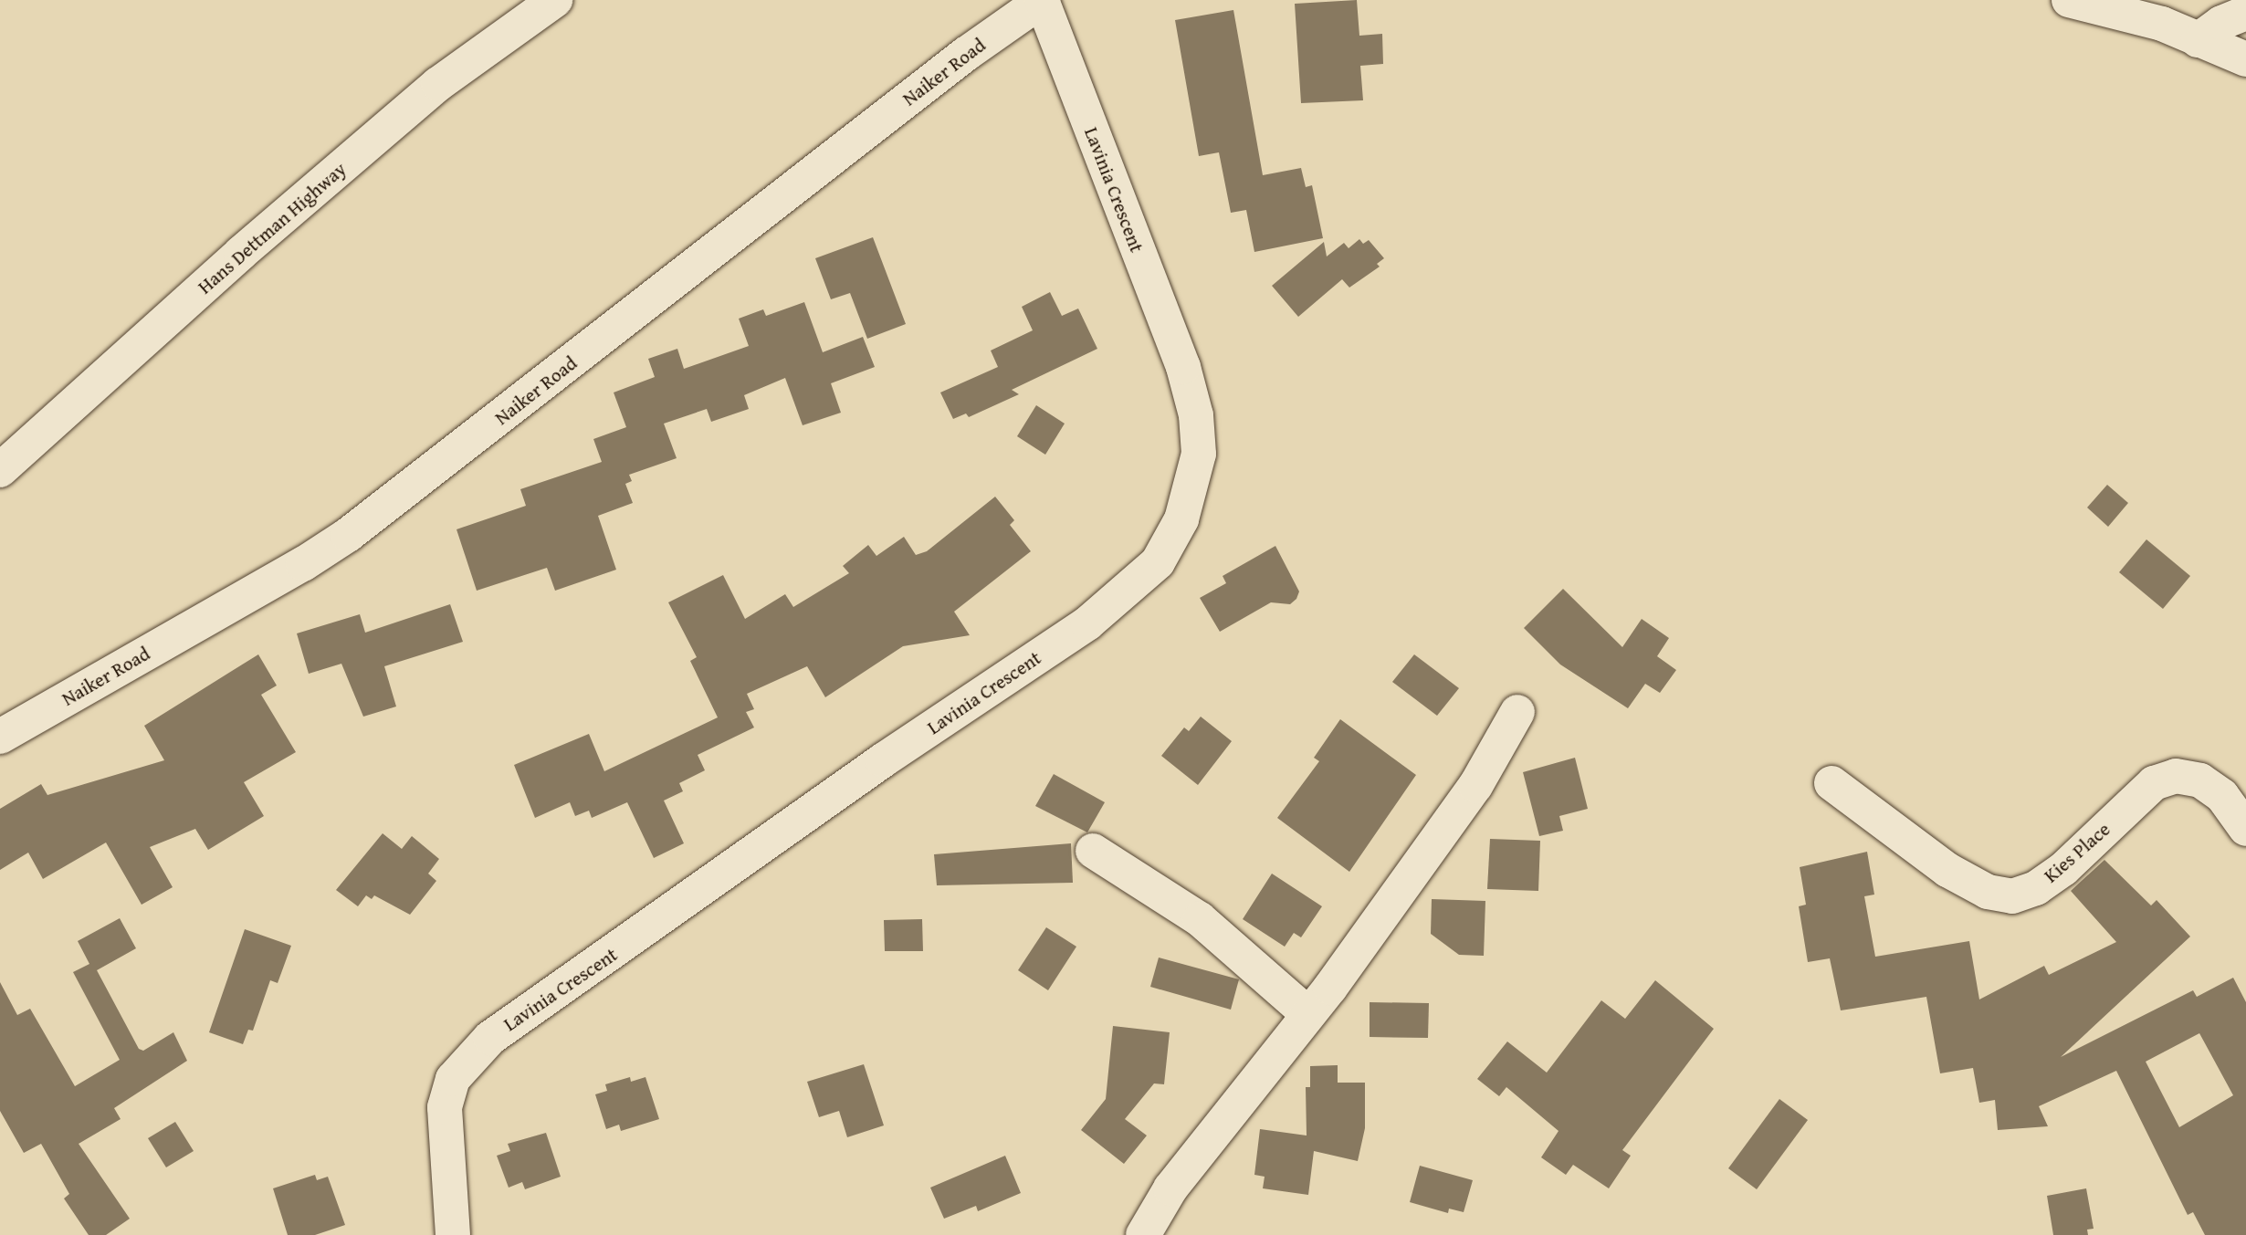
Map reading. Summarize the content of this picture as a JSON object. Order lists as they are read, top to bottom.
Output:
{
  "streets": {
    "street": [
      "Naiker Road",
      "Lavinia Crescent",
      "Hans Dettman Highway",
      "Kies Place"
    ]
  },
  "crossings": [
    ["Naiker Road", "Lavinia Crescent"]
  ]
}
